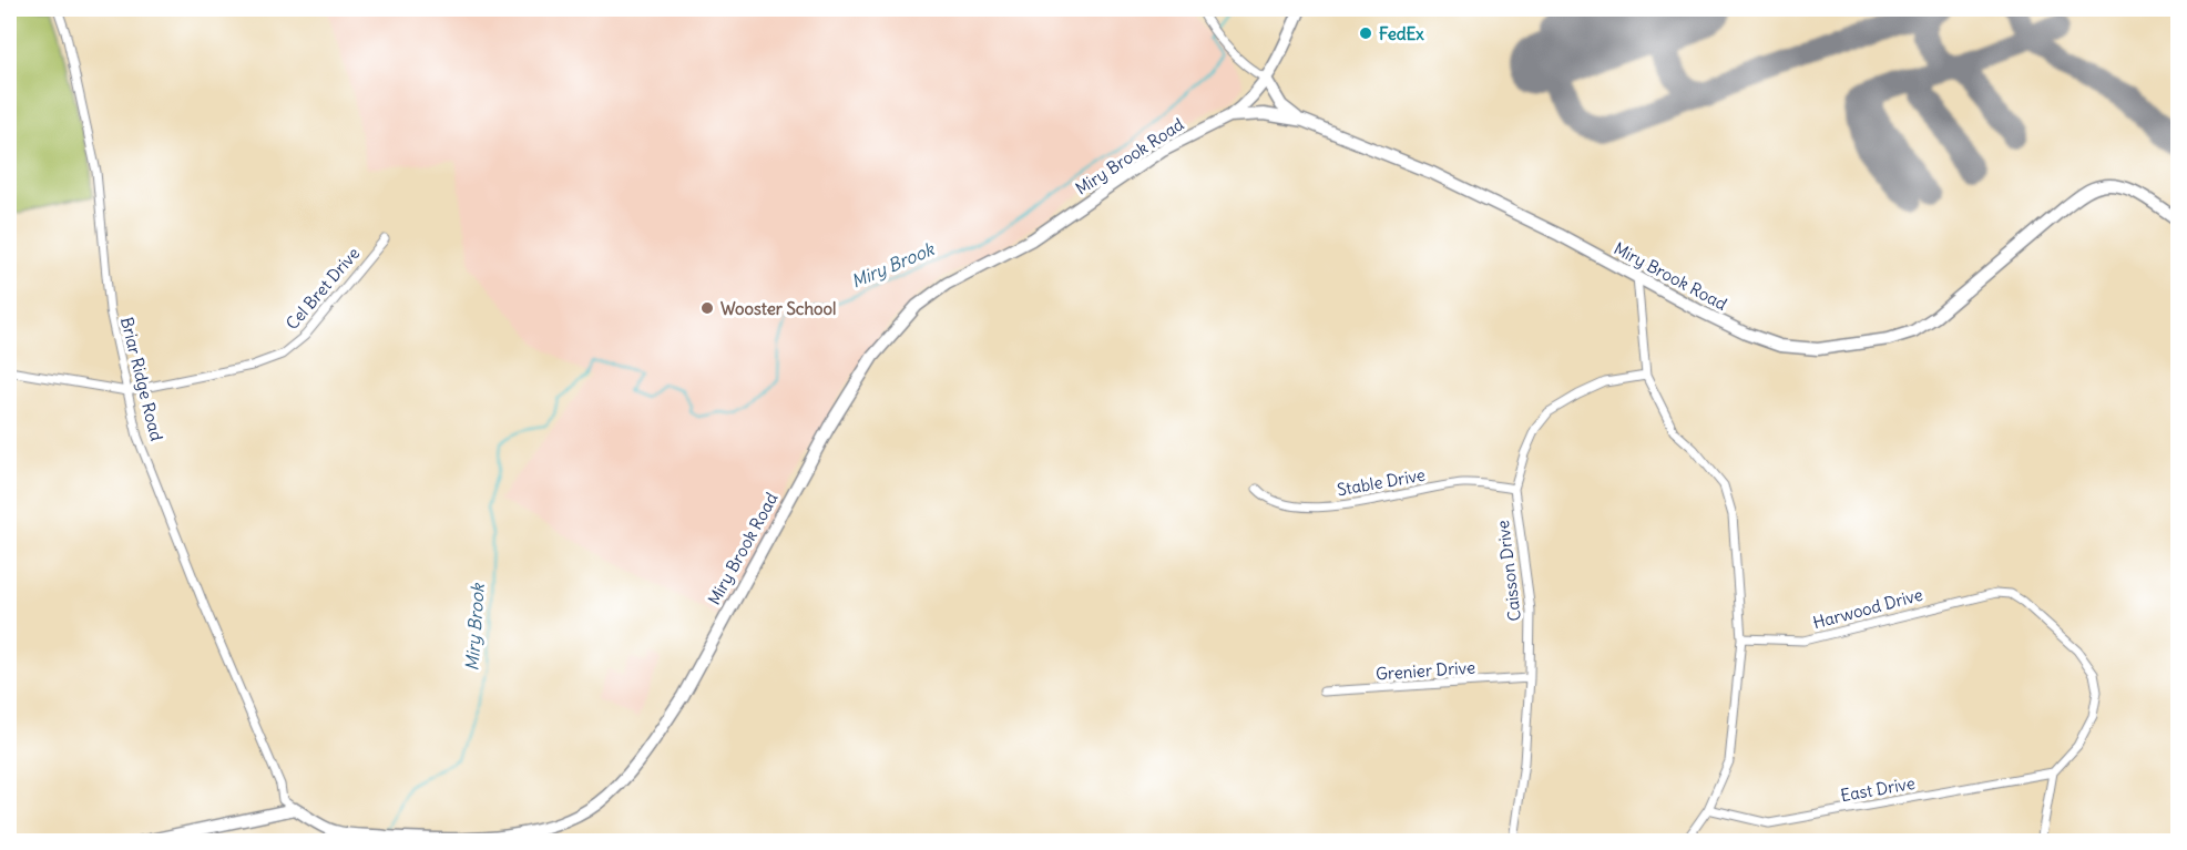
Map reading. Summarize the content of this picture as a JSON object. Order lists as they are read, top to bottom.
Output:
{
  "streets": {
    "main road": ["Miry Brook Road"],
    "street": [
      "Cel Bret Drive",
      "Briar Ridge Road",
      "Stable Drive",
      "Caisson Drive",
      "Harwood Drive",
      "Grenier Drive",
      "East Drive"
    ]
  },
  "crossings": [
    ["Miry Brook Road", "Briar Ridge Road"],
    ["Cel Bret Drive", "Briar Ridge Road"],
    ["Stable Drive", "Caisson Drive"],
    ["Caisson Drive", "Grenier Drive"],
    ["Harwood Drive", "East Drive"]
  ],
  "water": ["Miry Brook"],
  "places": ["FedEx", "Wooster School"]
}
